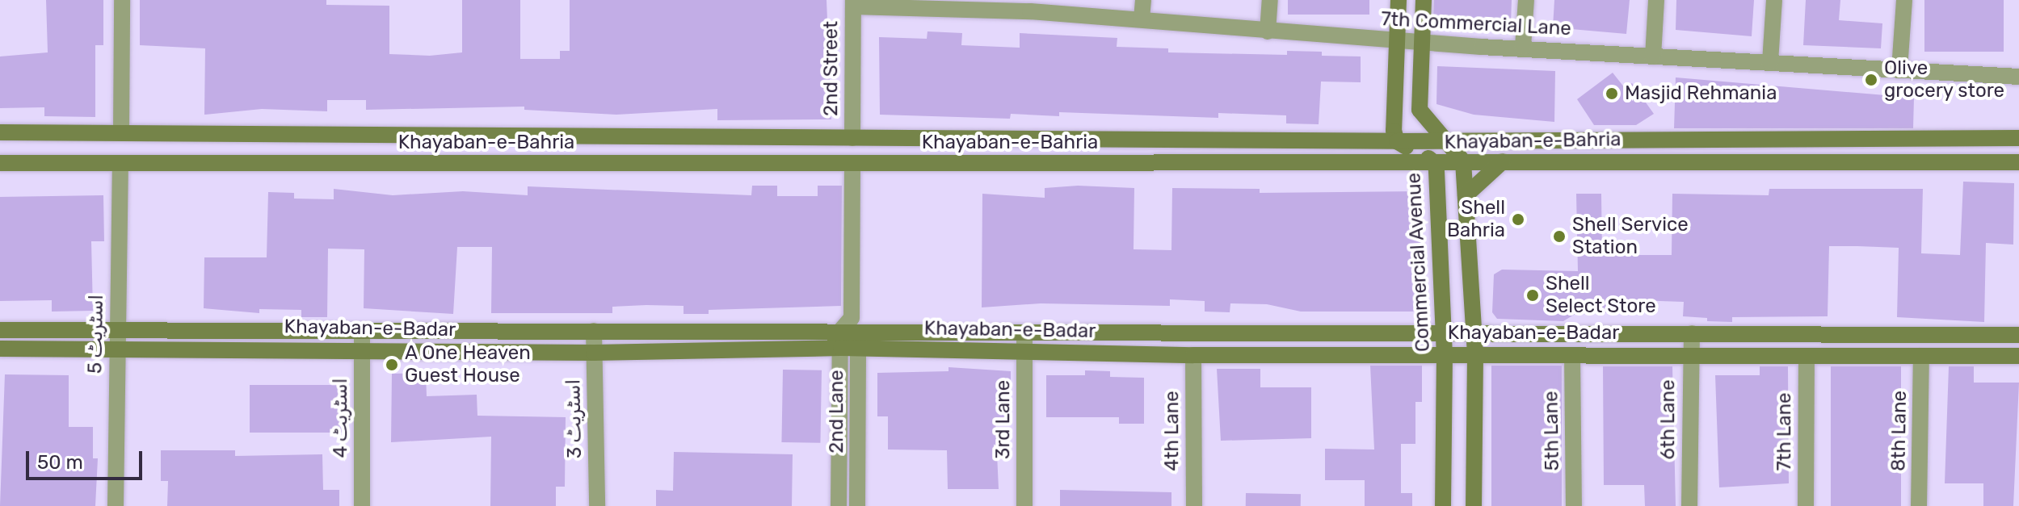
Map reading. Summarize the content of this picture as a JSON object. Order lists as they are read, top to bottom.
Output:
{
  "streets": {
    "main road": ["Khayaban-e-Bahria", "Commercial Avenue", "Khayaban-e-Badar"],
    "street": [
      "7th Commercial Lane",
      "2nd Street",
      "اسٹریٹ 5",
      "2nd Lane",
      "اسٹریٹ 4",
      "اسٹریٹ 3",
      "3rd Lane",
      "6th Lane",
      "4th Lane",
      "5th Lane",
      "8th Lane",
      "7th Lane"
    ]
  },
  "crossings": [
    ["7th Commercial Lane", "2nd Street"],
    ["2nd Street", "Khayaban-e-Bahria"],
    ["Khayaban-e-Bahria", "Commercial Avenue"],
    ["Khayaban-e-Bahria", "اسٹریٹ 5"],
    ["Khayaban-e-Bahria", "2nd Lane"],
    ["Commercial Avenue", "Khayaban-e-Badar"],
    ["Khayaban-e-Badar", "اسٹریٹ 5"],
    ["Khayaban-e-Badar", "2nd Lane"],
    ["Khayaban-e-Badar", "اسٹریٹ 4"],
    ["Khayaban-e-Badar", "اسٹریٹ 3"],
    ["Khayaban-e-Badar", "3rd Lane"],
    ["Khayaban-e-Badar", "6th Lane"],
    ["Khayaban-e-Badar", "4th Lane"],
    ["Khayaban-e-Badar", "5th Lane"],
    ["Khayaban-e-Badar", "8th Lane"],
    ["Khayaban-e-Badar", "7th Lane"]
  ],
  "places": [
    "Olive grocery store",
    "Masjid Rehmania",
    "Shell Bahria",
    "Shell Service Station",
    "Shell Select Store",
    "A One Heaven Guest House"
  ],
  "scale_bar": "50 m"
}
